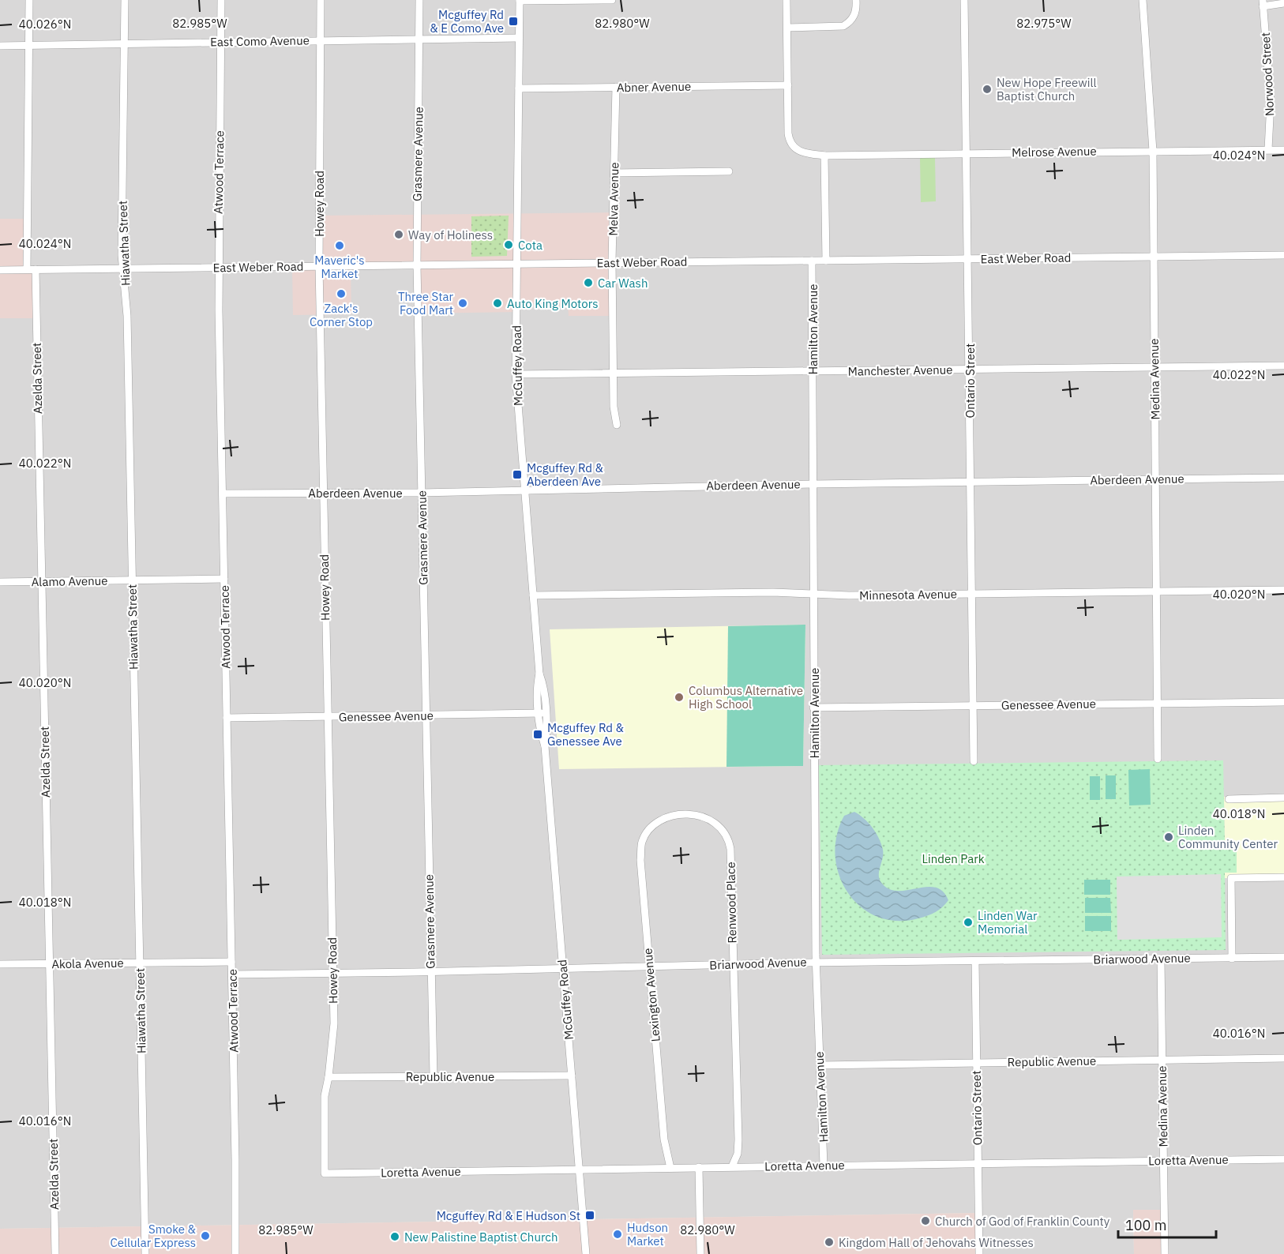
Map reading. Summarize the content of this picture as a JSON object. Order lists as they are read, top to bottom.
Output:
{
  "streets": {
    "street": [
      "East Como Avenue",
      "Norwood Street",
      "Abner Avenue",
      "Melrose Avenue",
      "Grasmere Avenue",
      "Atwood Terrace",
      "Melva Avenue",
      "Howey Road",
      "Hiawatha Street",
      "East Weber Road",
      "Hamilton Avenue",
      "McGuffey Road",
      "Manchester Avenue",
      "Azelda Street",
      "Medina Avenue",
      "Ontario Street",
      "Aberdeen Avenue",
      "Alamo Avenue",
      "Minnesota Avenue",
      "Genessee Avenue",
      "Renwood Place",
      "Briarwood Avenue",
      "Akola Avenue",
      "Lexington Avenue",
      "Republic Avenue",
      "Loretta Avenue"
    ]
  },
  "crossings": [
    ["East Como Avenue", "Grasmere Avenue"],
    ["East Como Avenue", "Atwood Terrace"],
    ["East Como Avenue", "Howey Road"],
    ["East Como Avenue", "Hiawatha Street"],
    ["East Como Avenue", "McGuffey Road"],
    ["Norwood Street", "Melrose Avenue"],
    ["Abner Avenue", "Melva Avenue"],
    ["Abner Avenue", "McGuffey Road"],
    ["Melrose Avenue", "Medina Avenue"],
    ["Melrose Avenue", "Ontario Street"],
    ["Grasmere Avenue", "East Weber Road"],
    ["Grasmere Avenue", "Aberdeen Avenue"],
    ["Grasmere Avenue", "Genessee Avenue"],
    ["Grasmere Avenue", "Briarwood Avenue"],
    ["Grasmere Avenue", "Republic Avenue"],
    ["Atwood Terrace", "East Weber Road"],
    ["Atwood Terrace", "Aberdeen Avenue"],
    ["Atwood Terrace", "Alamo Avenue"],
    ["Atwood Terrace", "Genessee Avenue"],
    ["Atwood Terrace", "Briarwood Avenue"],
    ["Atwood Terrace", "Akola Avenue"],
    ["Melva Avenue", "East Weber Road"],
    ["Melva Avenue", "Manchester Avenue"],
    ["Howey Road", "East Weber Road"],
    ["Howey Road", "Aberdeen Avenue"],
    ["Howey Road", "Genessee Avenue"],
    ["Howey Road", "Briarwood Avenue"],
    ["Howey Road", "Republic Avenue"],
    ["Howey Road", "Loretta Avenue"],
    ["Hiawatha Street", "East Weber Road"],
    ["Hiawatha Street", "Alamo Avenue"],
    ["Hiawatha Street", "Akola Avenue"],
    ["East Weber Road", "Hamilton Avenue"],
    ["East Weber Road", "McGuffey Road"],
    ["East Weber Road", "Azelda Street"],
    ["East Weber Road", "Medina Avenue"],
    ["East Weber Road", "Ontario Street"],
    ["Hamilton Avenue", "Manchester Avenue"],
    ["Hamilton Avenue", "Aberdeen Avenue"],
    ["Hamilton Avenue", "Minnesota Avenue"],
    ["Hamilton Avenue", "Genessee Avenue"],
    ["Hamilton Avenue", "Briarwood Avenue"],
    ["Hamilton Avenue", "Republic Avenue"],
    ["Hamilton Avenue", "Loretta Avenue"],
    ["McGuffey Road", "Manchester Avenue"],
    ["McGuffey Road", "Aberdeen Avenue"],
    ["McGuffey Road", "Minnesota Avenue"],
    ["McGuffey Road", "Genessee Avenue"],
    ["McGuffey Road", "Briarwood Avenue"],
    ["McGuffey Road", "Republic Avenue"],
    ["McGuffey Road", "Loretta Avenue"],
    ["Manchester Avenue", "Medina Avenue"],
    ["Manchester Avenue", "Ontario Street"],
    ["Azelda Street", "Alamo Avenue"],
    ["Azelda Street", "Akola Avenue"],
    ["Medina Avenue", "Aberdeen Avenue"],
    ["Medina Avenue", "Minnesota Avenue"],
    ["Medina Avenue", "Genessee Avenue"],
    ["Medina Avenue", "Briarwood Avenue"],
    ["Medina Avenue", "Republic Avenue"],
    ["Medina Avenue", "Loretta Avenue"],
    ["Ontario Street", "Aberdeen Avenue"],
    ["Ontario Street", "Minnesota Avenue"],
    ["Ontario Street", "Genessee Avenue"],
    ["Ontario Street", "Briarwood Avenue"],
    ["Ontario Street", "Republic Avenue"],
    ["Ontario Street", "Loretta Avenue"],
    ["Renwood Place", "Briarwood Avenue"],
    ["Renwood Place", "Lexington Avenue"],
    ["Renwood Place", "Loretta Avenue"],
    ["Briarwood Avenue", "Lexington Avenue"],
    ["Lexington Avenue", "Loretta Avenue"]
  ],
  "parks": ["Linden Park"],
  "places": {
    "transit": [
      "Mcguffey Rd & E Como Ave",
      "Mcguffey Rd & Aberdeen Ave",
      "Mcguffey Rd & Genessee Ave",
      "Mcguffey Rd & E Hudson St"
    ],
    "other": [
      "New Hope Freewill Baptist Church",
      "Way of Holiness",
      "Cota",
      "Maveric's Market",
      "Car Wash",
      "Zack's Corner Stop",
      "Three Star Food Mart",
      "Auto King Motors",
      "Columbus Alternative High School",
      "Linden Community Center",
      "Linden War Memorial",
      "Church of God of Franklin County",
      "Hudson Market",
      "Smoke & Cellular Express",
      "New Palistine Baptist Church",
      "Kingdom Hall of Jehovahs Witnesses"
    ]
  },
  "scale_bar": "100 m",
  "coordinates": [
    "82.985°W",
    "82.980°W",
    "82.975°W",
    "40.026°N",
    "40.024°N",
    "40.022°N",
    "40.020°N",
    "40.018°N",
    "40.016°N"
  ]
}
